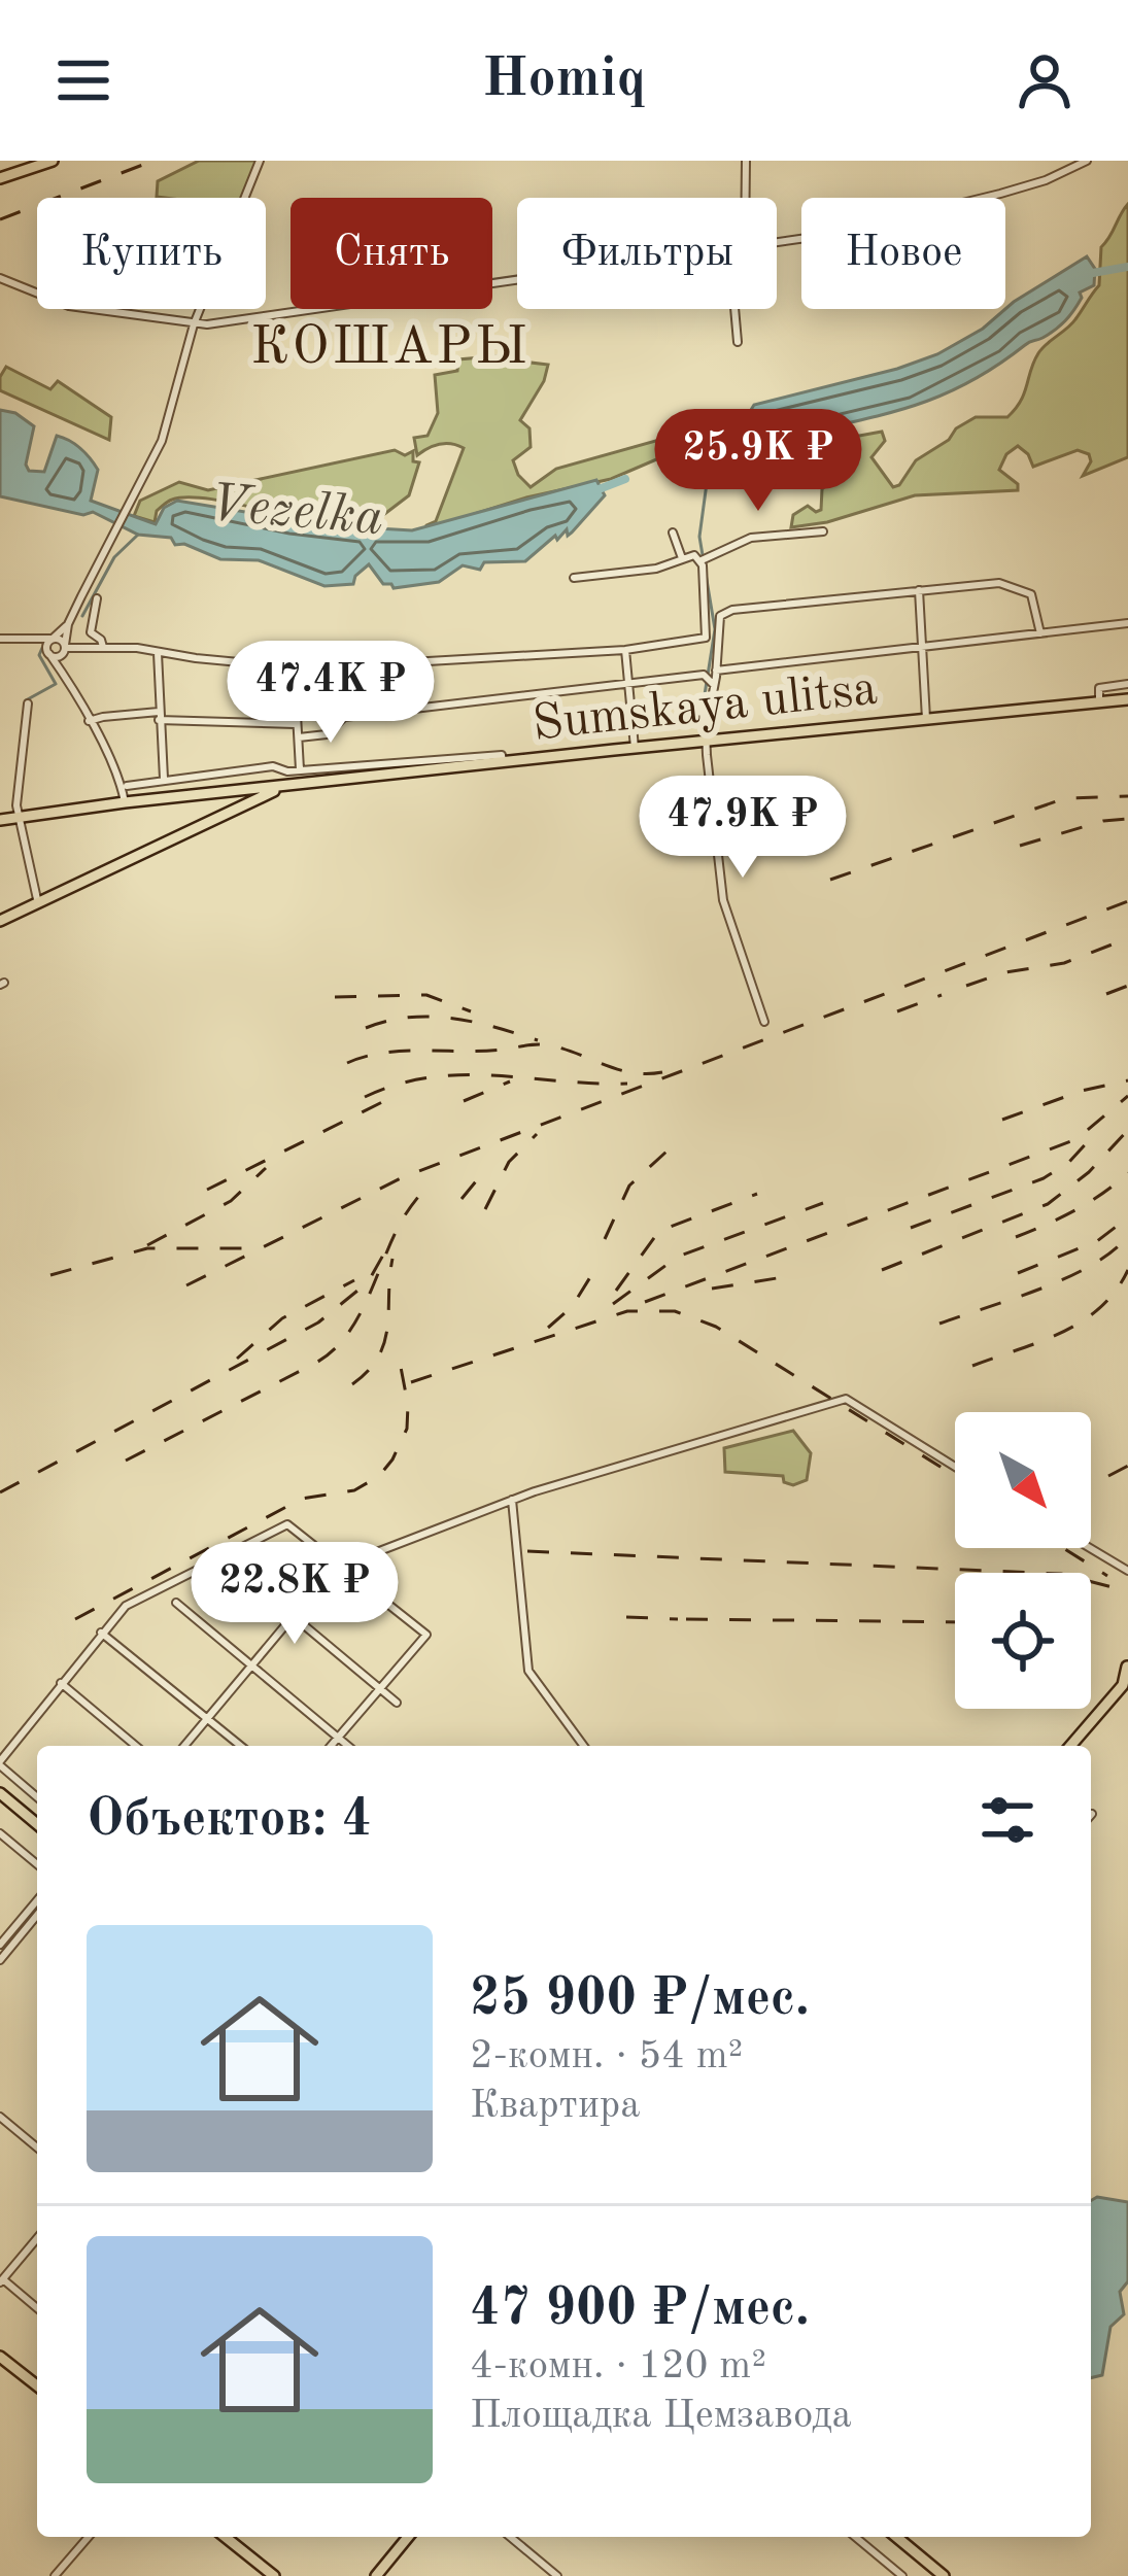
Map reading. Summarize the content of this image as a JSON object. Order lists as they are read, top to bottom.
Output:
{
  "streets": {
    "main road": ["Sumskaya ulitsa"]
  },
  "districts": ["КОШАРЫ"],
  "water": ["Vezelka"],
  "north": "bottom right",
  "page": {
    "header": "Homiq",
    "chip": [
      "Купить",
      "Снять",
      "Фильтры",
      "Новое"
    ],
    "price": [
      "25.9K ₽",
      "47.4K ₽",
      "47.9K ₽",
      "22.8K ₽"
    ],
    "heading": "Объектов: 4",
    "list": [
      {
        "name": "25 900 ₽/мес.",
        "note": "2-комн. · 54 m² · Квартира"
      },
      {
        "name": "47 900 ₽/мес.",
        "note": "4-комн. · 120 m² · Площадка Цемзавода"
      }
    ]
  }
}
